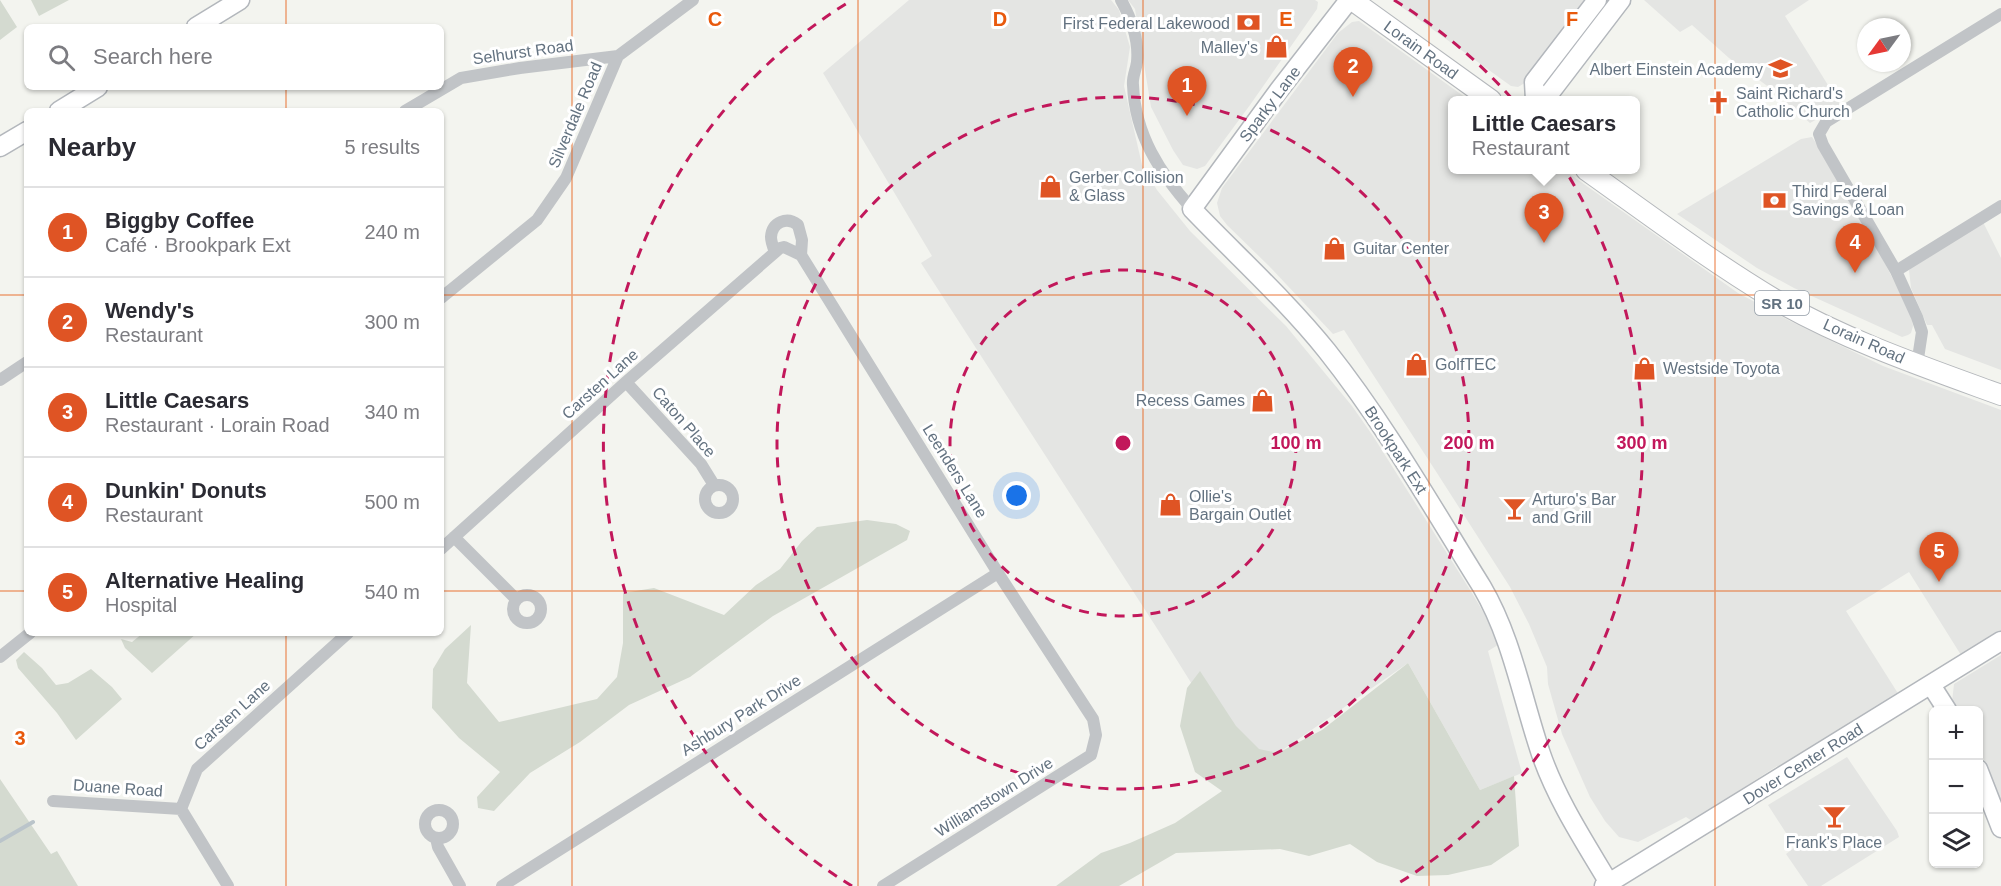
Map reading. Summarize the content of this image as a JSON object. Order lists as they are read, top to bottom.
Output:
{
  "streets": {
    "main road": ["Lorain Road", "SR 10"],
    "street": [
      "Selhurst Road",
      "Sparky Lane",
      "Silverdale Road",
      "Carsten Lane",
      "Caton Place",
      "Brookpark Ext",
      "Leenders Lane",
      "Ashbury Park Drive",
      "Dover Center Road",
      "Duane Road",
      "Williamstown Drive"
    ]
  },
  "crossings": [
    ["Lorain Road", "Sparky Lane"],
    ["Selhurst Road", "Silverdale Road"],
    ["Sparky Lane", "Brookpark Ext"],
    ["Carsten Lane", "Caton Place"],
    ["Carsten Lane", "Leenders Lane"],
    ["Carsten Lane", "Duane Road"],
    ["Brookpark Ext", "Dover Center Road"],
    ["Leenders Lane", "Ashbury Park Drive"],
    ["Leenders Lane", "Williamstown Drive"]
  ],
  "places": {
    "bank": ["First Federal Lakewood", "Third Federal Savings & Loan"],
    "shop": [
      "Malley's",
      "Gerber Collision & Glass",
      "Guitar Center",
      "GolfTEC",
      "Westside Toyota",
      "Recess Games",
      "Ollie's Bargain Outlet"
    ],
    "school or university": ["Albert Einstein Academy"],
    "church": ["Saint Richard's Catholic Church"],
    "bar": ["Arturo's Bar and Grill", "Frank's Place"]
  },
  "north": "bottom left",
  "page": {
    "search": "Search here",
    "pins": [
      "2",
      "1",
      "3",
      "4",
      "5"
    ],
    "popup": ["Little Caesars", "Restaurant"],
    "heading": ["Nearby", "5 results"],
    "list": [
      {
        "mark": "1",
        "name": "Biggby Coffee",
        "note": "Café · Brookpark Ext",
        "value": "240 m"
      },
      {
        "mark": "2",
        "name": "Wendy's",
        "note": "Restaurant",
        "value": "300 m"
      },
      {
        "mark": "3",
        "name": "Little Caesars",
        "note": "Restaurant · Lorain Road",
        "value": "340 m"
      },
      {
        "mark": "4",
        "name": "Dunkin' Donuts",
        "note": "Restaurant",
        "value": "500 m"
      },
      {
        "mark": "5",
        "name": "Alternative Healing",
        "note": "Hospital",
        "value": "540 m"
      }
    ],
    "map_buttons": ["+", "−"]
  },
  "grid": {
    "columns": [
      "C",
      "D",
      "E",
      "F"
    ],
    "rows": ["3"]
  },
  "rings": ["100 m", "200 m", "300 m"]
}
